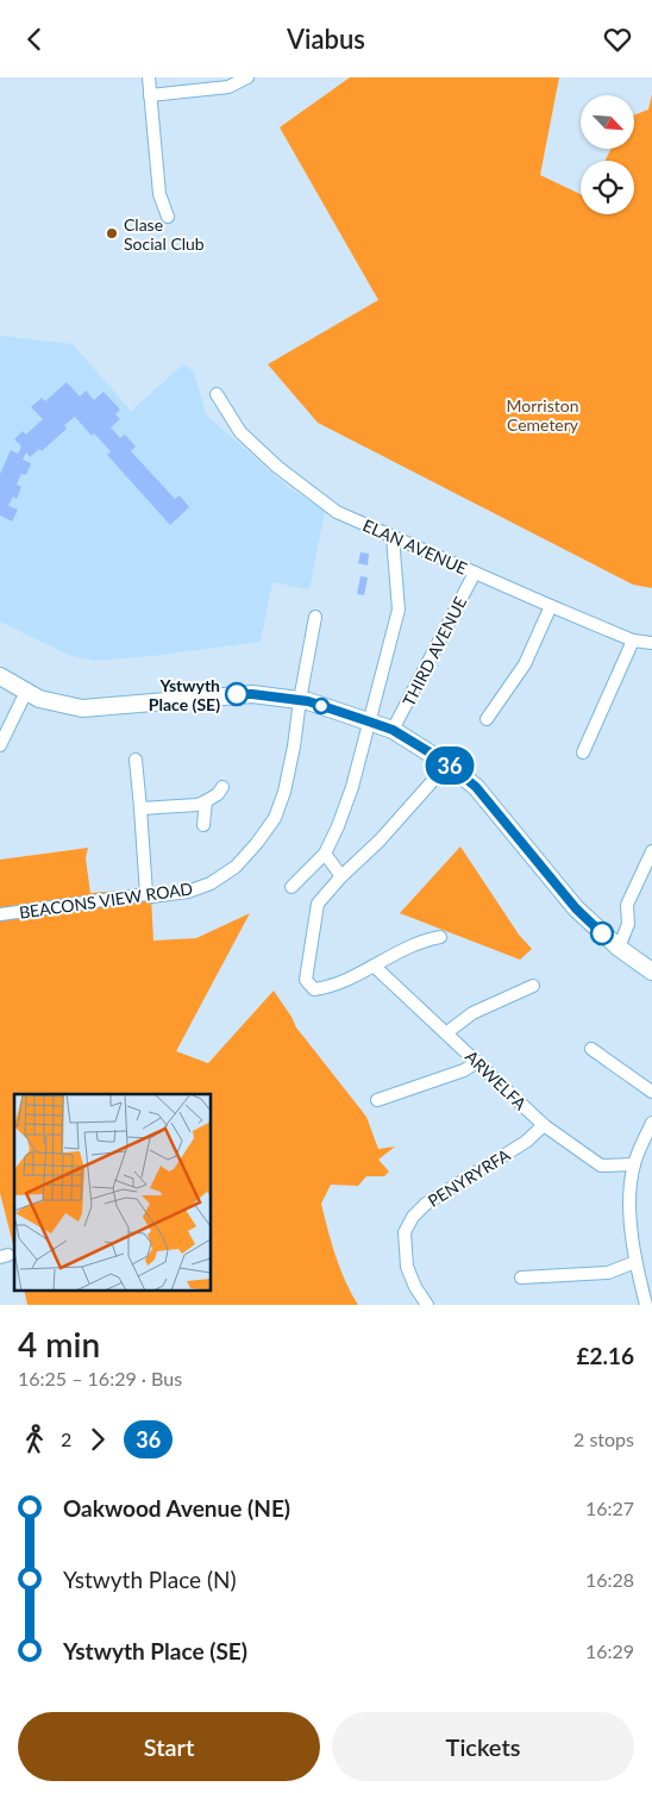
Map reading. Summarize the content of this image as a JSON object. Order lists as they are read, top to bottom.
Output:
{
  "streets": {
    "street": [
      "ELAN AVENUE",
      "THIRD AVENUE",
      "BEACONS VIEW ROAD",
      "ARWELFA",
      "PENYRYRFA"
    ]
  },
  "crossings": [
    ["ELAN AVENUE", "THIRD AVENUE"],
    ["ARWELFA", "PENYRYRFA"]
  ],
  "parks": ["Morriston Cemetery"],
  "places": ["Clase Social Club", "Ystwyth Place (SE)"],
  "lines": ["bus line 36"],
  "north": "bottom right",
  "page": {
    "header": "Viabus",
    "on_map": "36",
    "heading": ["4 min", "16:25 – 16:29 · Bus", "£2.16"],
    "legs": ["2", "36", "2 stops"],
    "list": [
      {
        "name": "Oakwood Avenue (NE)",
        "value": "16:27"
      },
      {
        "name": "Ystwyth Place (N)",
        "value": "16:28"
      },
      {
        "name": "Ystwyth Place (SE)",
        "value": "16:29"
      }
    ],
    "buttons": ["Start", "Tickets"]
  }
}
